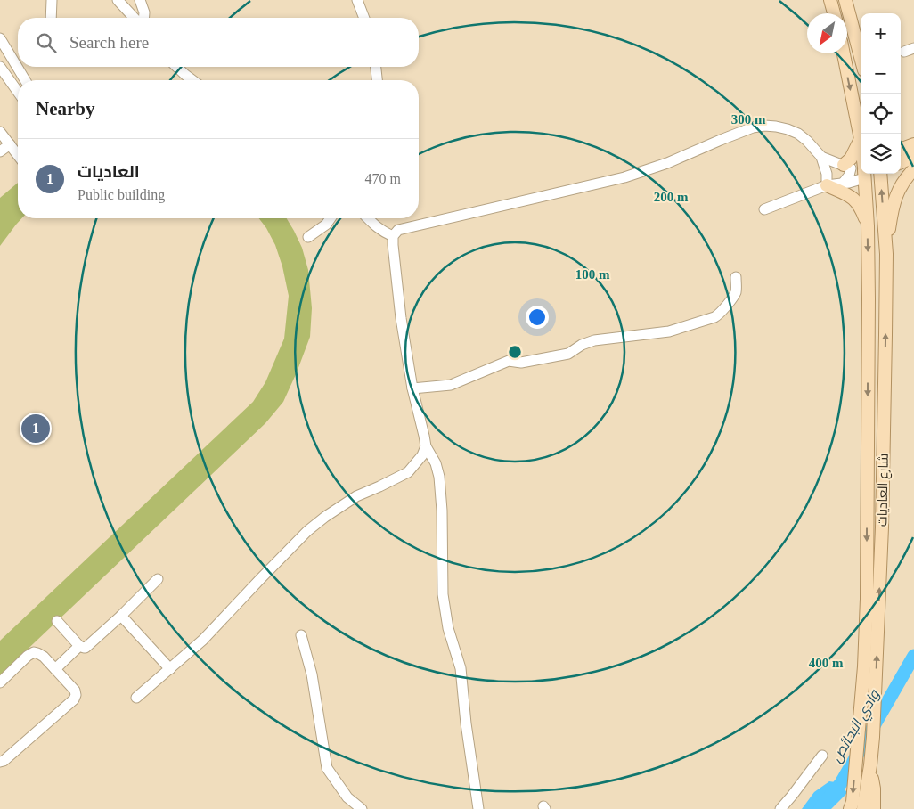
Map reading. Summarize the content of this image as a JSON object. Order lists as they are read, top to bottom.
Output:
{
  "streets": {
    "main road": ["شارع العاديات"]
  },
  "water": ["وادي البحائص"],
  "north": "bottom left",
  "page": {
    "map_buttons": ["+", "−"],
    "search": "Search here",
    "heading": "Nearby",
    "list": [
      {
        "mark": "1",
        "name": "العاديات",
        "note": "Public building",
        "value": "470 m"
      }
    ],
    "pins": "1"
  },
  "rings": [
    "300 m",
    "200 m",
    "100 m",
    "400 m"
  ]
}
